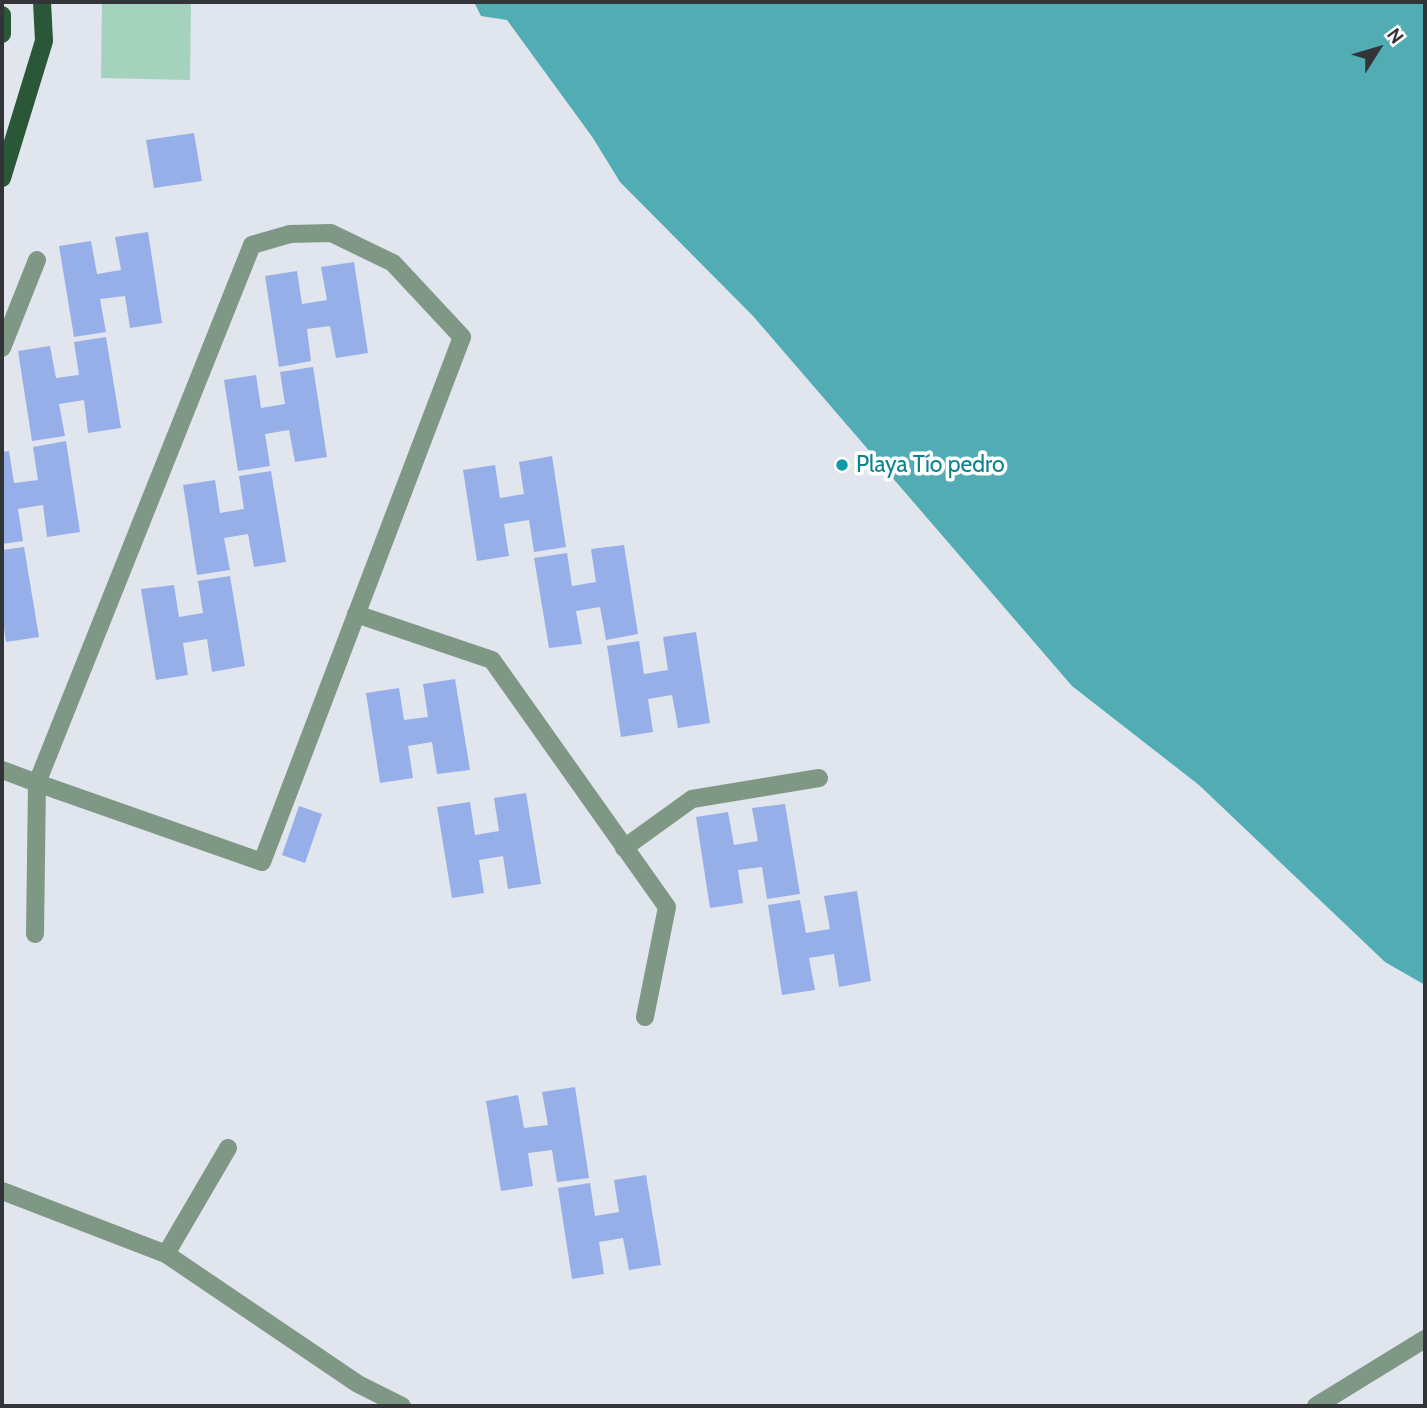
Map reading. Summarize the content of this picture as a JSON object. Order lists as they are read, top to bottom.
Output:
{
  "places": ["Playa Tío pedro"],
  "north": "top right"
}
